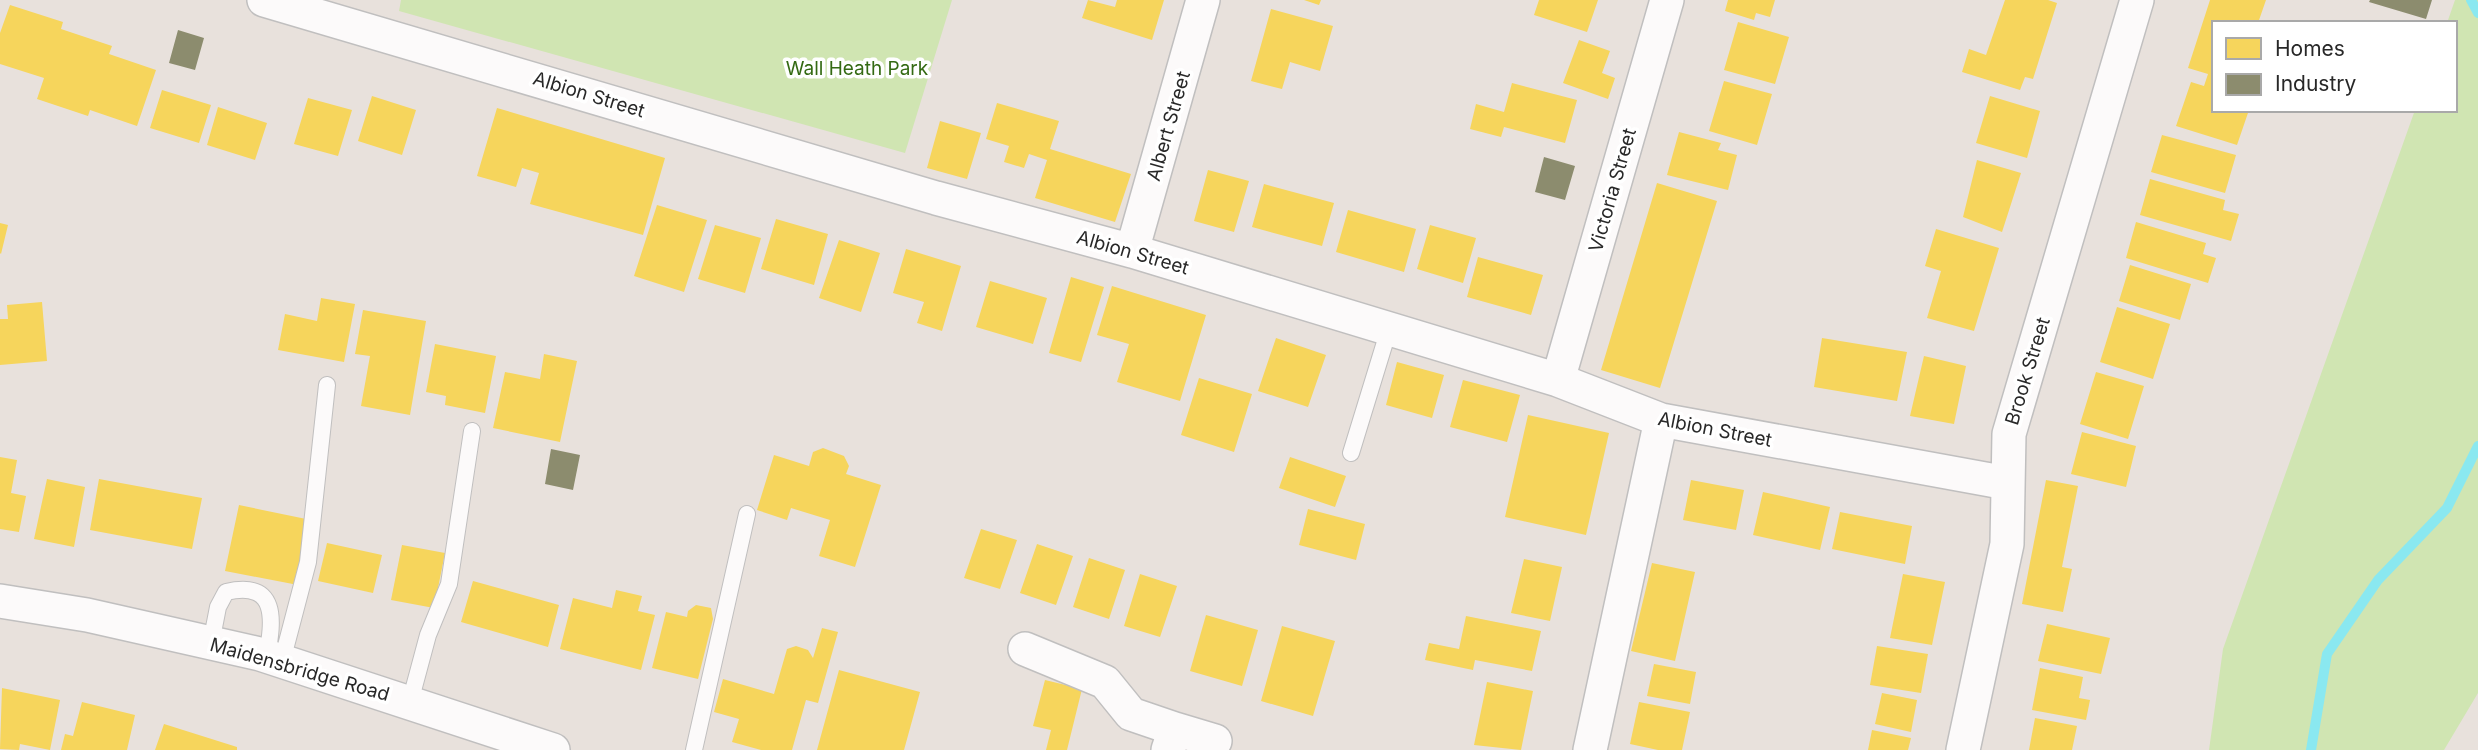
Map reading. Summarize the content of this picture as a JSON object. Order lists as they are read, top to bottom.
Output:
{
  "streets": {
    "street": [
      "Albion Street",
      "Albert Street",
      "Victoria Street",
      "Brook Street",
      "Maidensbridge Road"
    ]
  },
  "crossings": [
    ["Albion Street", "Albert Street"],
    ["Albion Street", "Victoria Street"],
    ["Albion Street", "Brook Street"]
  ],
  "parks": ["Wall Heath Park"],
  "legend": ["Homes", "Industry"]
}
